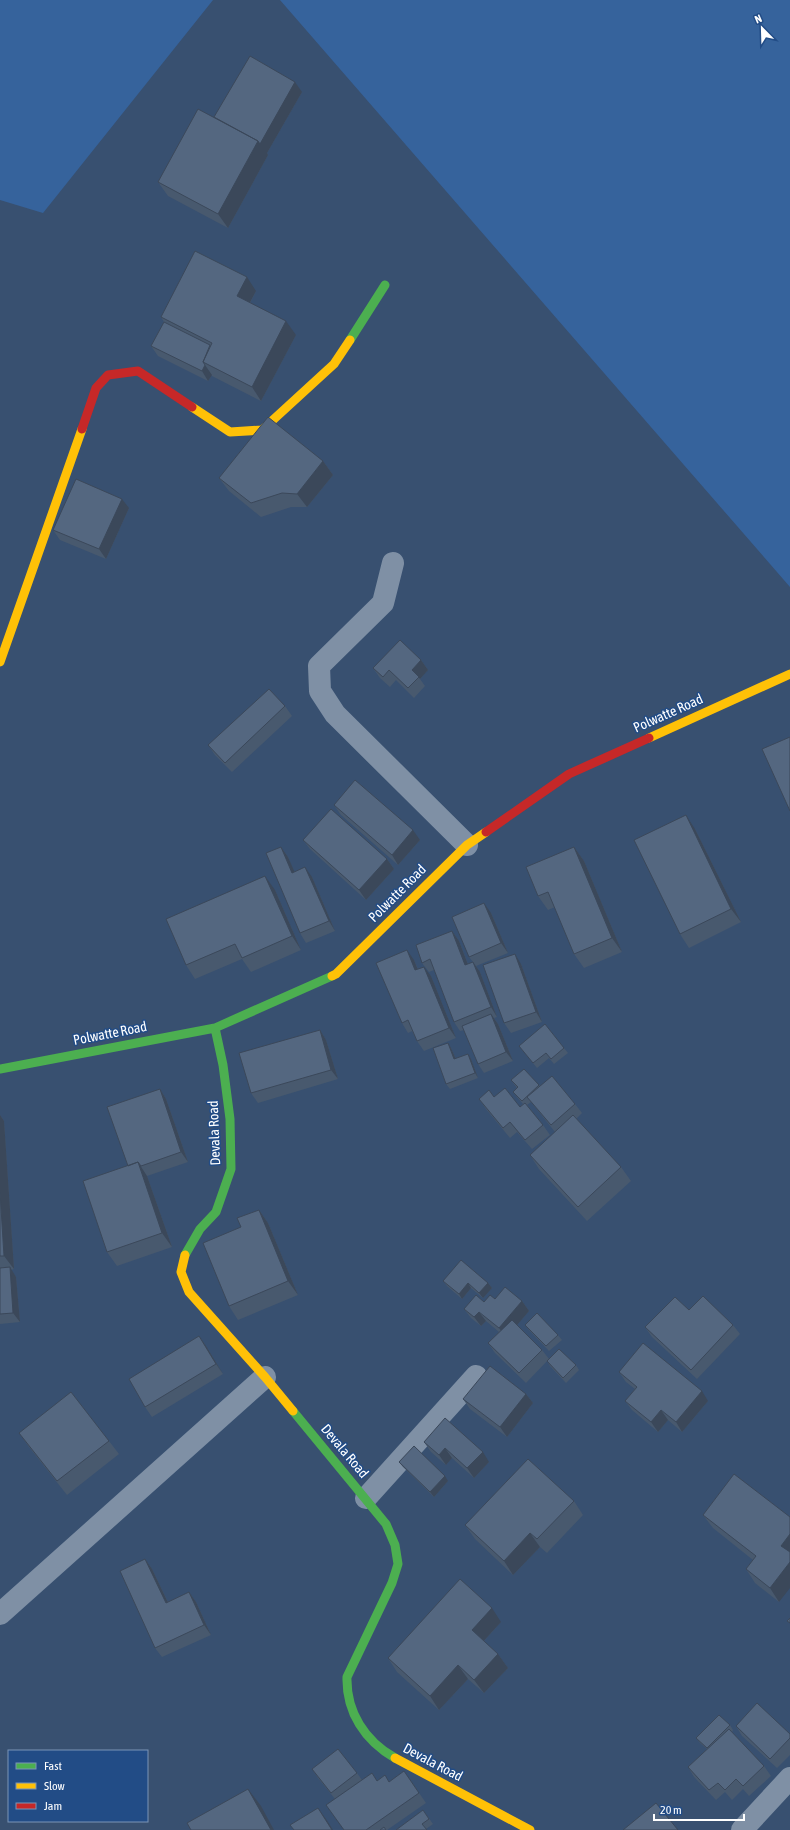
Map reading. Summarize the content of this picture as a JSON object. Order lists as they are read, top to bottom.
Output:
{
  "streets": {
    "street": ["Polwatte Road", "Devala Road"]
  },
  "crossings": [
    ["Polwatte Road", "Devala Road"]
  ],
  "legend": ["Fast", "Slow", "Jam"],
  "scale_bar": "20 m",
  "north": "top left"
}
